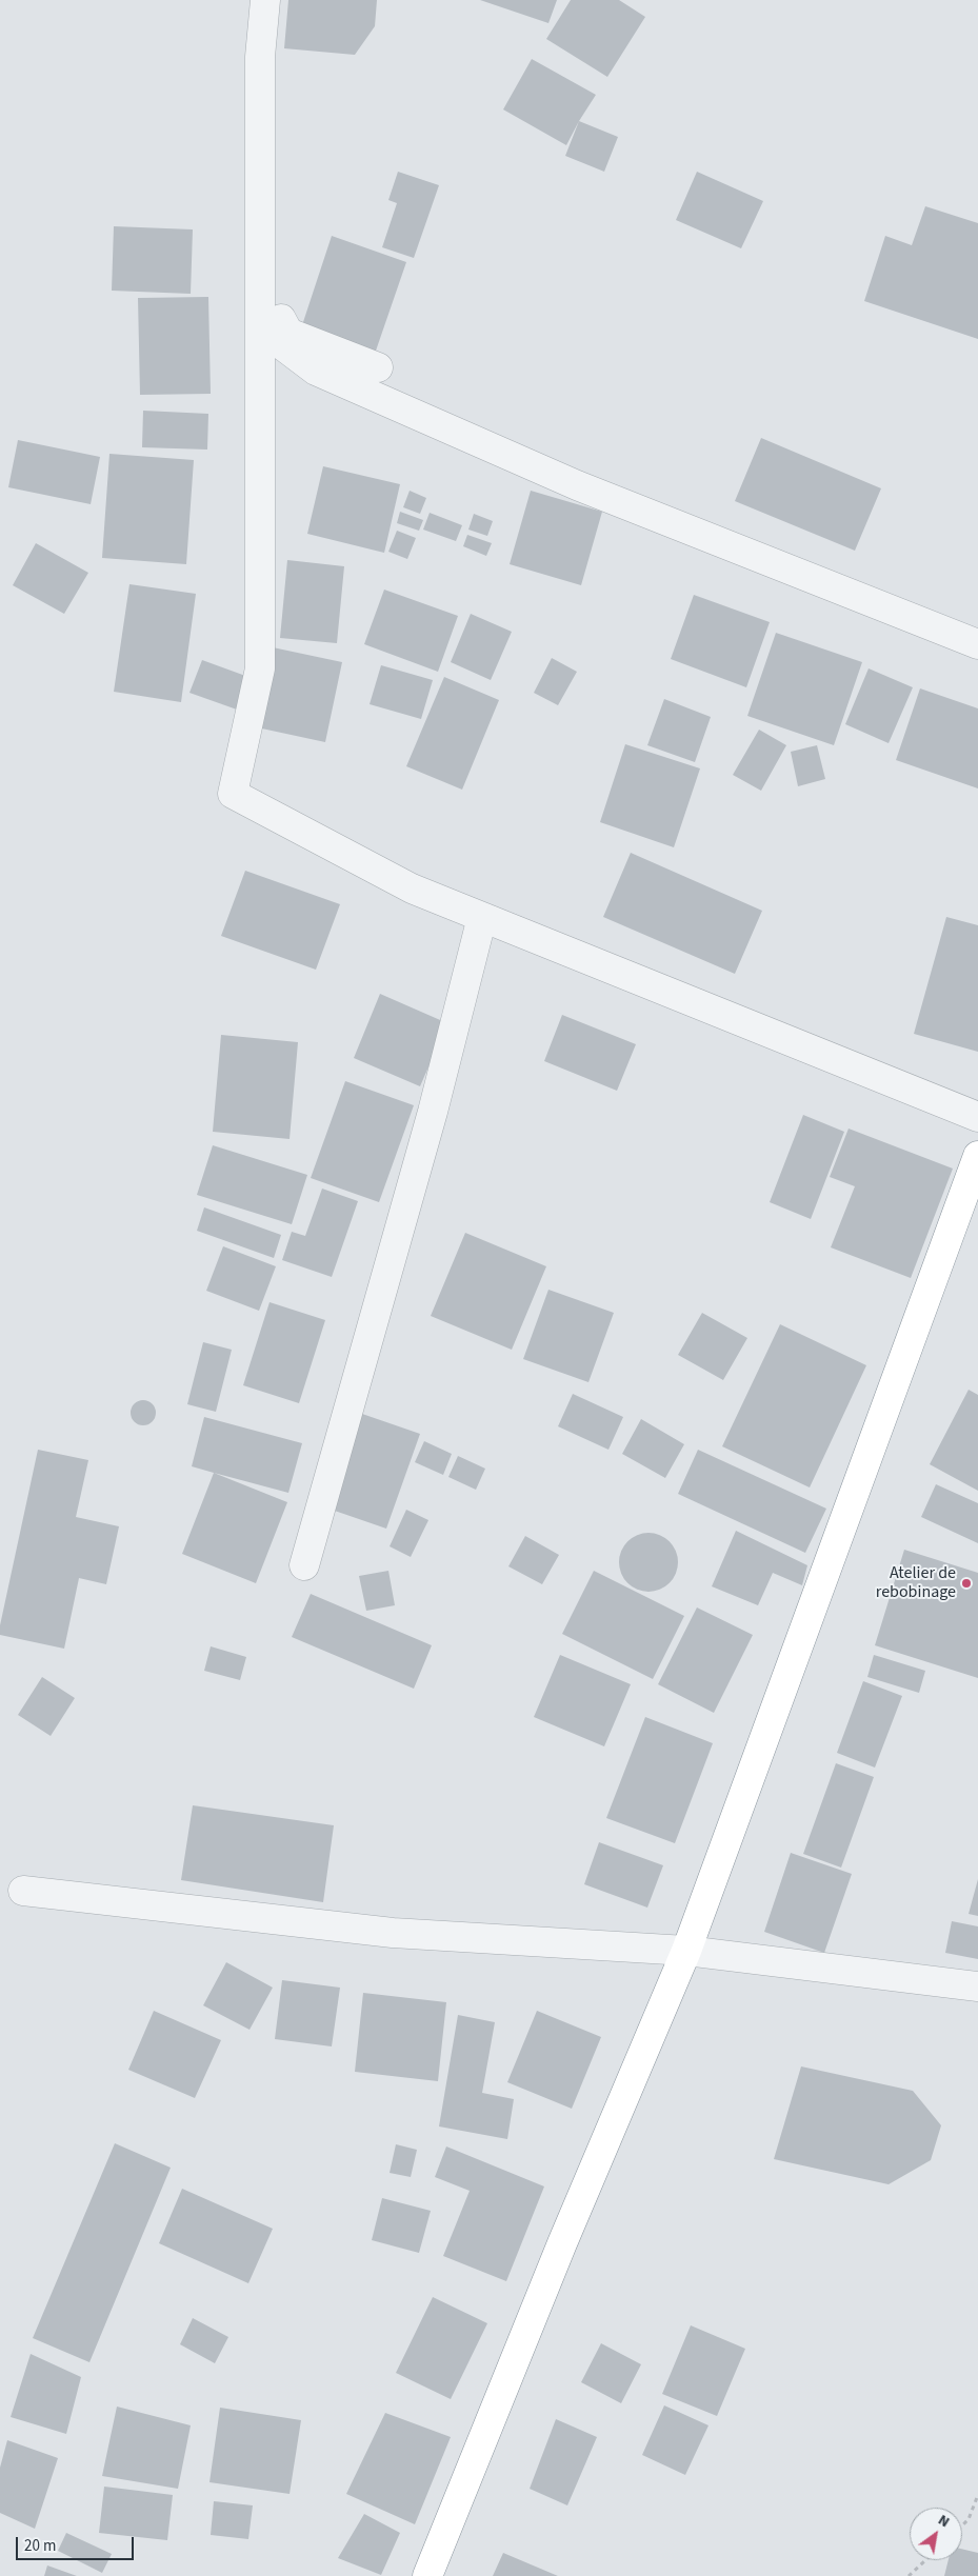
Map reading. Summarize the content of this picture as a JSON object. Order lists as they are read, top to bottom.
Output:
{
  "places": ["Atelier de rebobinage"],
  "scale_bar": "20 m",
  "north": "top right"
}
